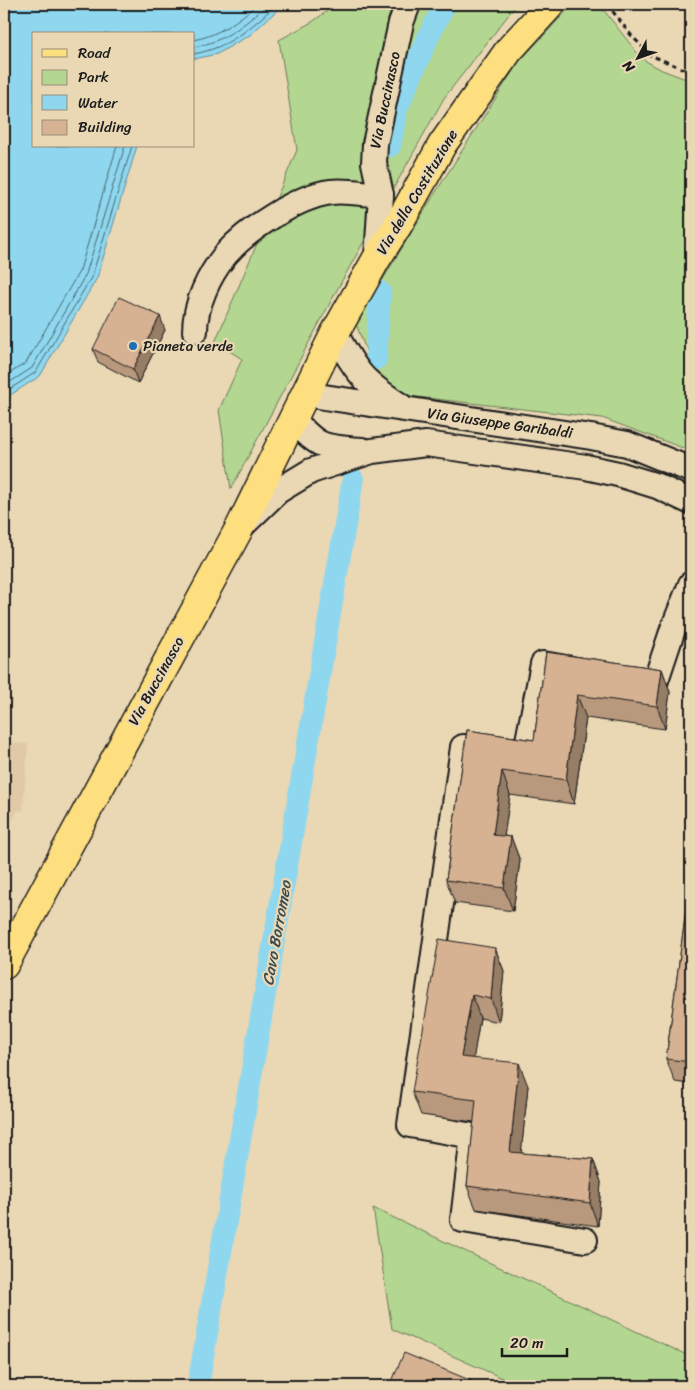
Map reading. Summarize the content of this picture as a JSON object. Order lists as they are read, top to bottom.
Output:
{
  "streets": {
    "main road": ["Via Buccinasco", "Via della Costituzione"],
    "street": ["Via Giuseppe Garibaldi"]
  },
  "crossings": [
    ["Via Buccinasco", "Via della Costituzione"],
    ["Via Buccinasco", "Via Giuseppe Garibaldi"],
    ["Via della Costituzione", "Via Giuseppe Garibaldi"]
  ],
  "water": ["Cavo Borromeo"],
  "places": ["Pianeta verde"],
  "legend": [
    "Road",
    "Park",
    "Water",
    "Building"
  ],
  "scale_bar": "20 m",
  "north": "bottom left"
}
